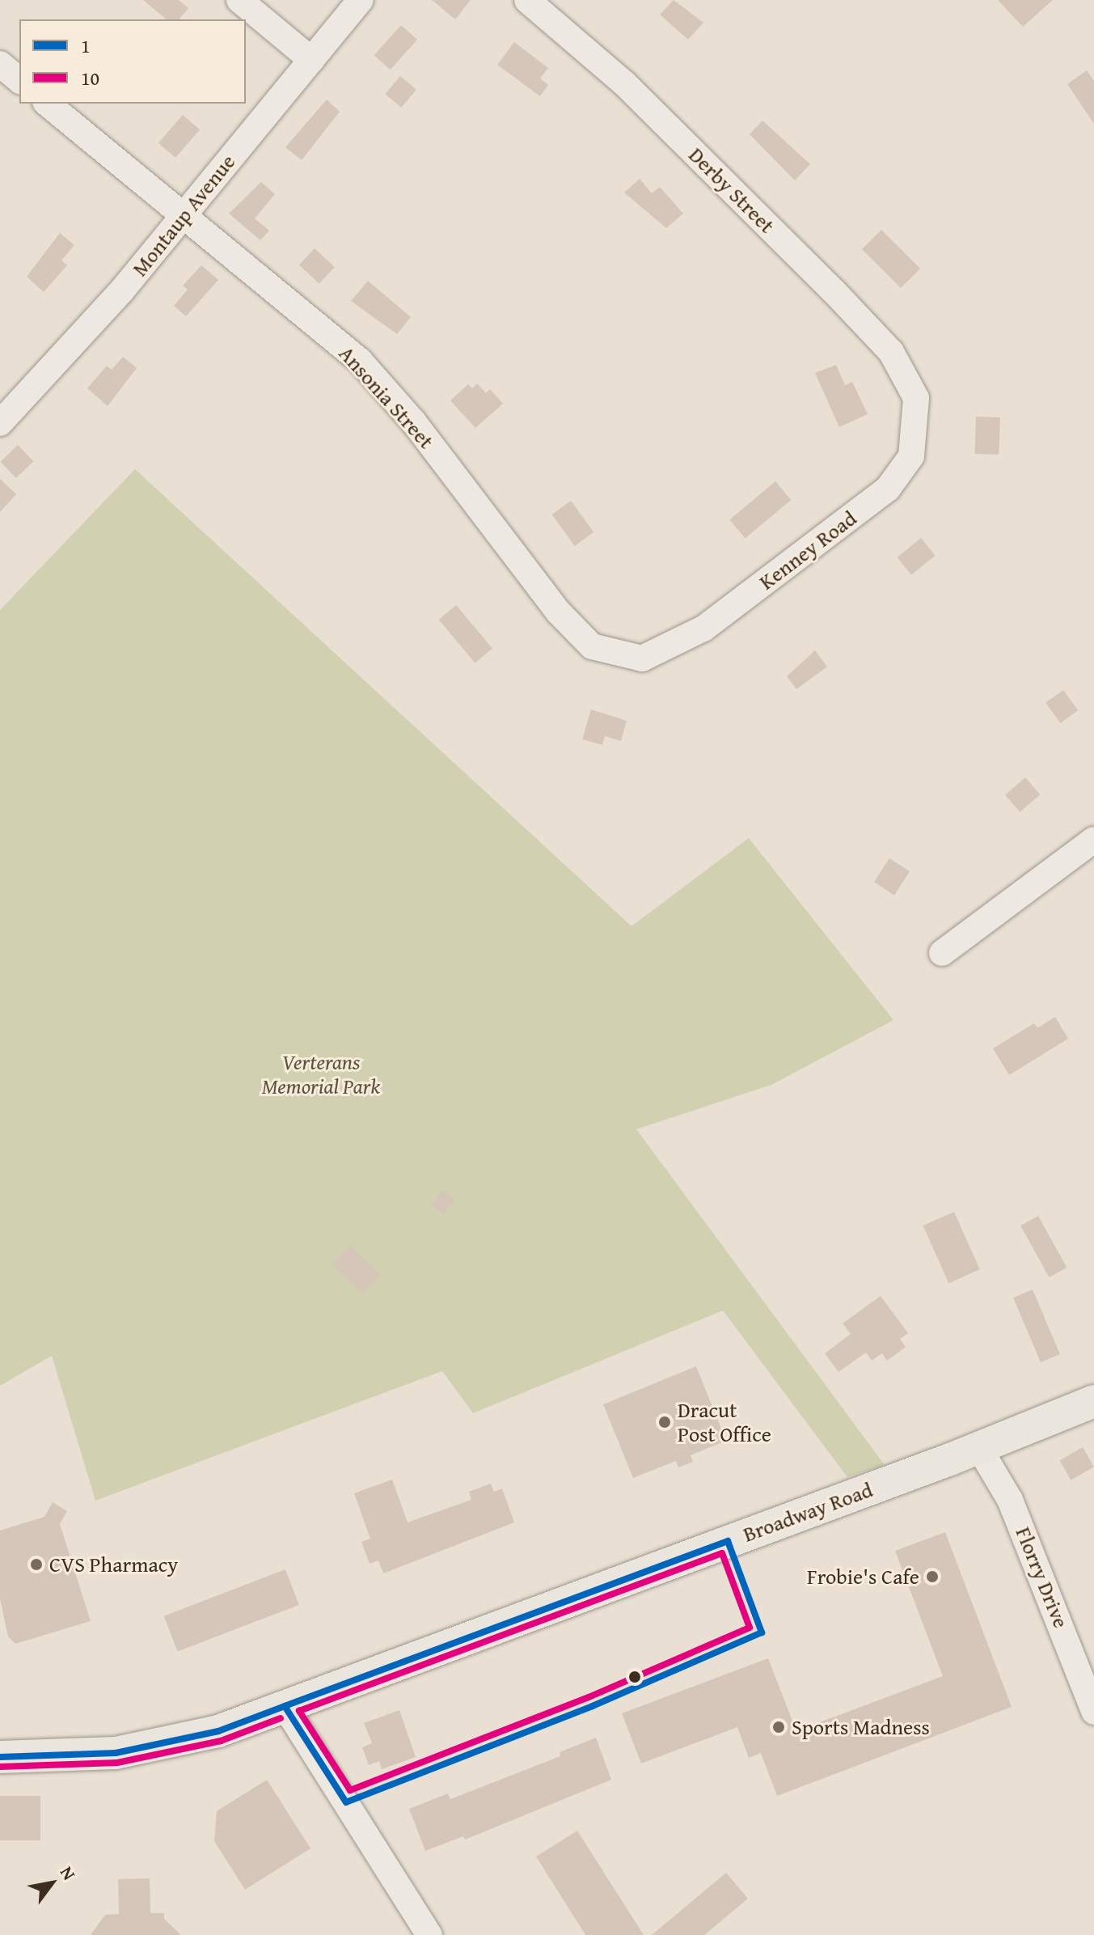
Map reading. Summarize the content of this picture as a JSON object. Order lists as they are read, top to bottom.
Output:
{
  "streets": {
    "main road": ["Broadway Road"],
    "street": [
      "Derby Street",
      "Montaup Avenue",
      "Ansonia Street",
      "Kenney Road",
      "Florry Drive"
    ]
  },
  "crossings": [
    ["Derby Street", "Kenney Road"],
    ["Montaup Avenue", "Ansonia Street"],
    ["Ansonia Street", "Kenney Road"],
    ["Broadway Road", "Florry Drive"]
  ],
  "parks": ["Verterans Memorial Park"],
  "places": [
    "Dracut Post Office",
    "CVS Pharmacy",
    "Frobie's Cafe",
    "Sports Madness"
  ],
  "lines": ["transit line 1", "transit line 10"],
  "legend": ["1", "10"],
  "north": "top right"
}
